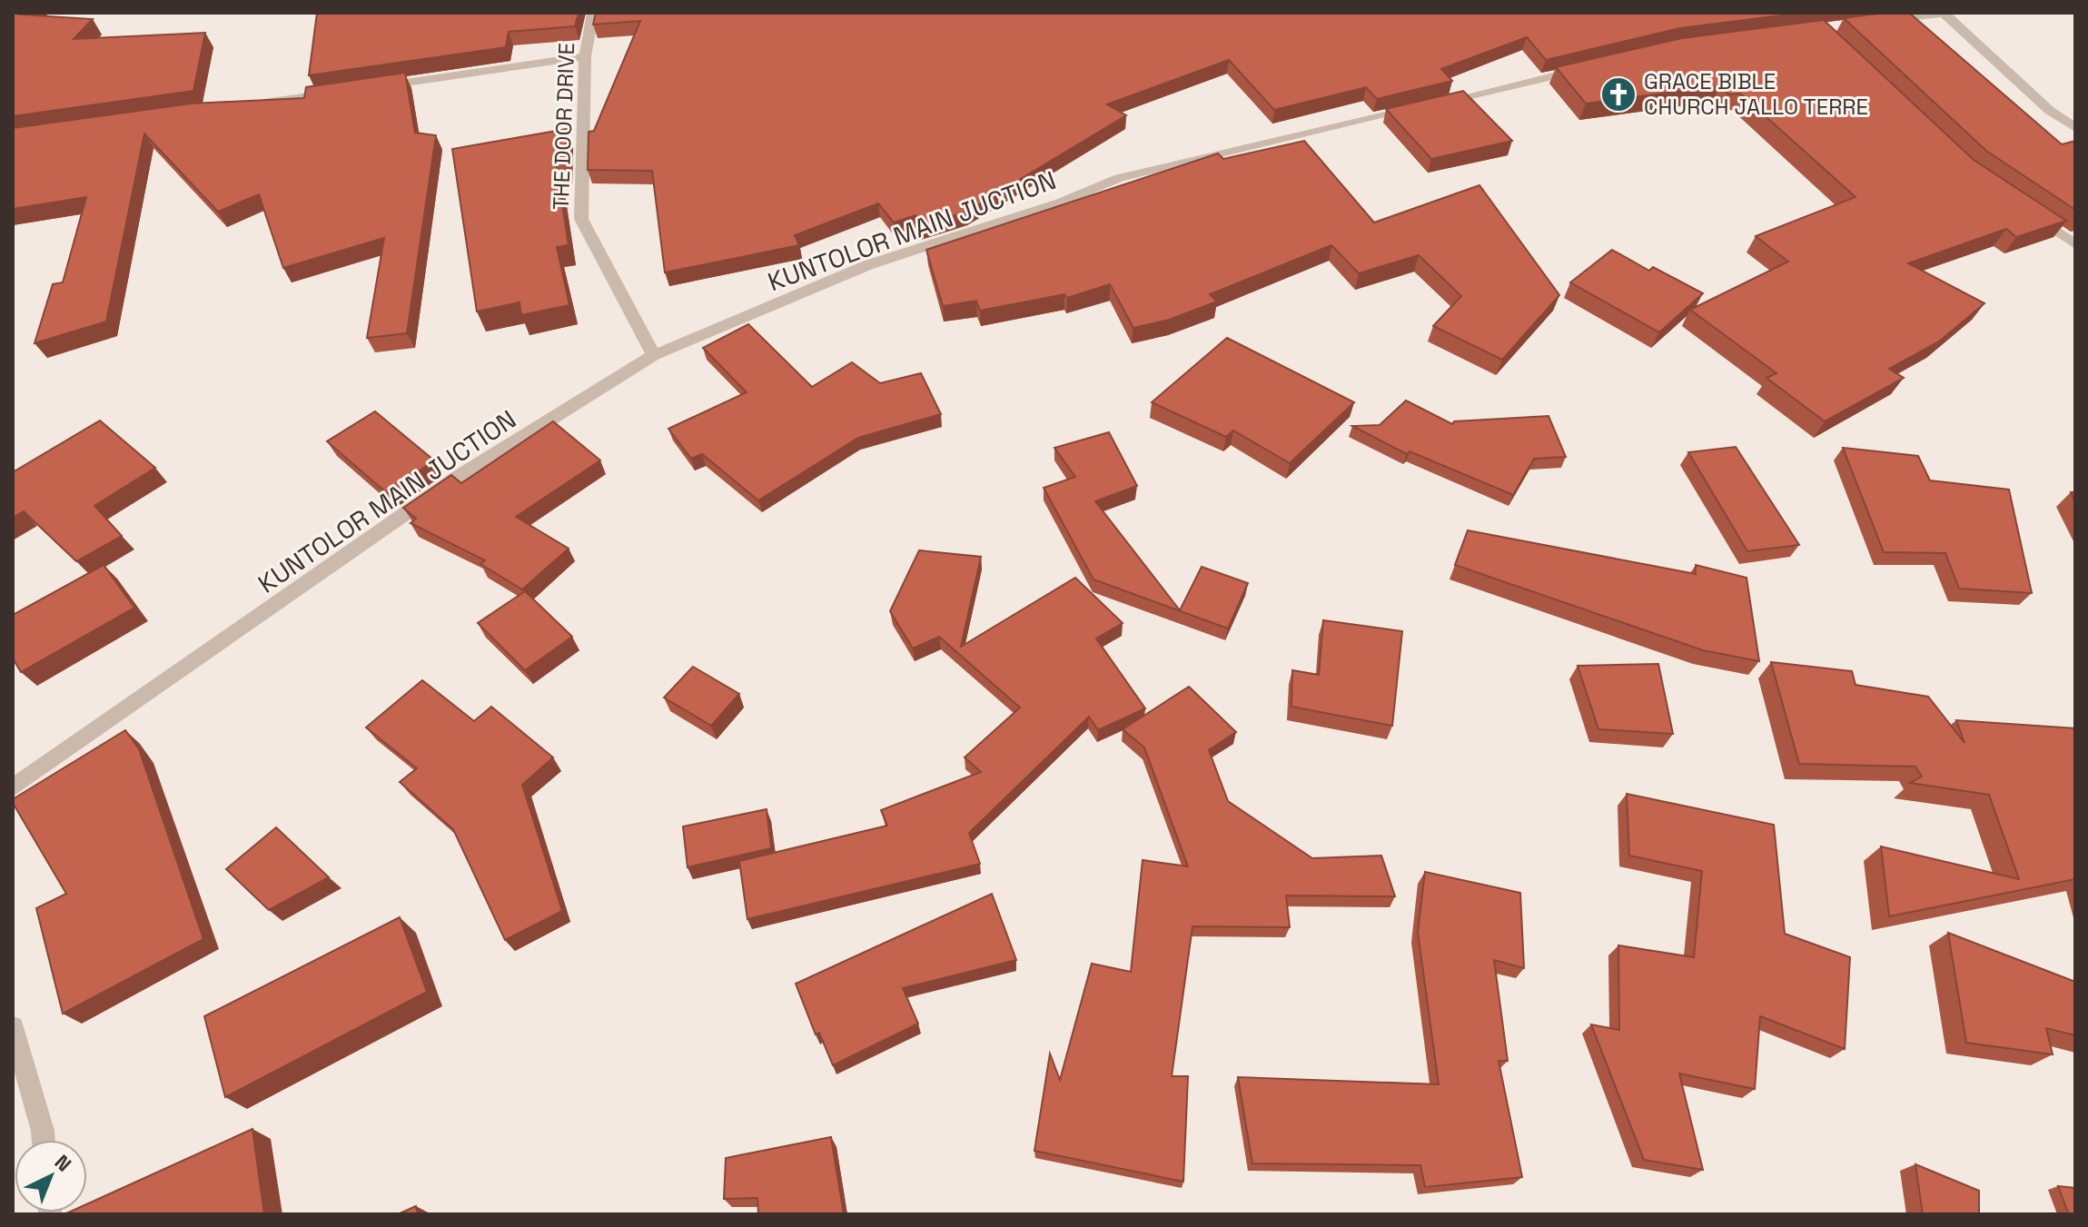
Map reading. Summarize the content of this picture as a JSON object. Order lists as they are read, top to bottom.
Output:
{
  "streets": {
    "street": ["THE DOOR DRIVE", "KUNTOLOR MAIN JUCTION"]
  },
  "crossings": [
    ["THE DOOR DRIVE", "KUNTOLOR MAIN JUCTION"]
  ],
  "places": {
    "church": ["GRACE BIBLE CHURCH JALLO TERRE"]
  },
  "north": "top right"
}
